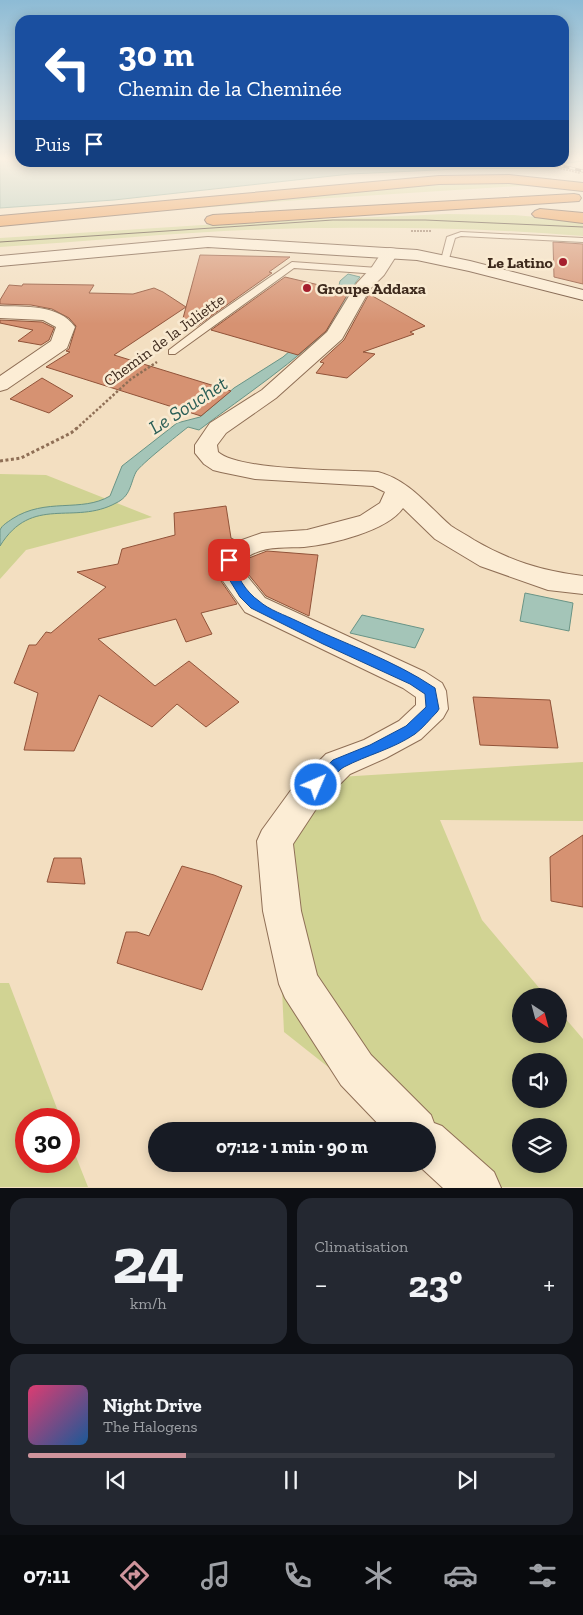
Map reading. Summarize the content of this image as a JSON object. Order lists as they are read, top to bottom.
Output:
{
  "streets": {
    "lane": ["Chemin de la Juliette"]
  },
  "water": ["Le Souchet"],
  "places": ["Le Latino", "Groupe Addaxa"],
  "north": "bottom right",
  "page": {
    "turn": ["30 m", "Chemin de la Cheminée"],
    "then": "Puis",
    "limit": "30",
    "trip": "07:12 · 1 min · 90 m",
    "tile": [
      ["24", "km/h"],
      "Climatisation"
    ],
    "heat": ["−", "23°", "+"],
    "song": ["Night Drive", "The Halogens"],
    "tabs": "07:11"
  }
}
